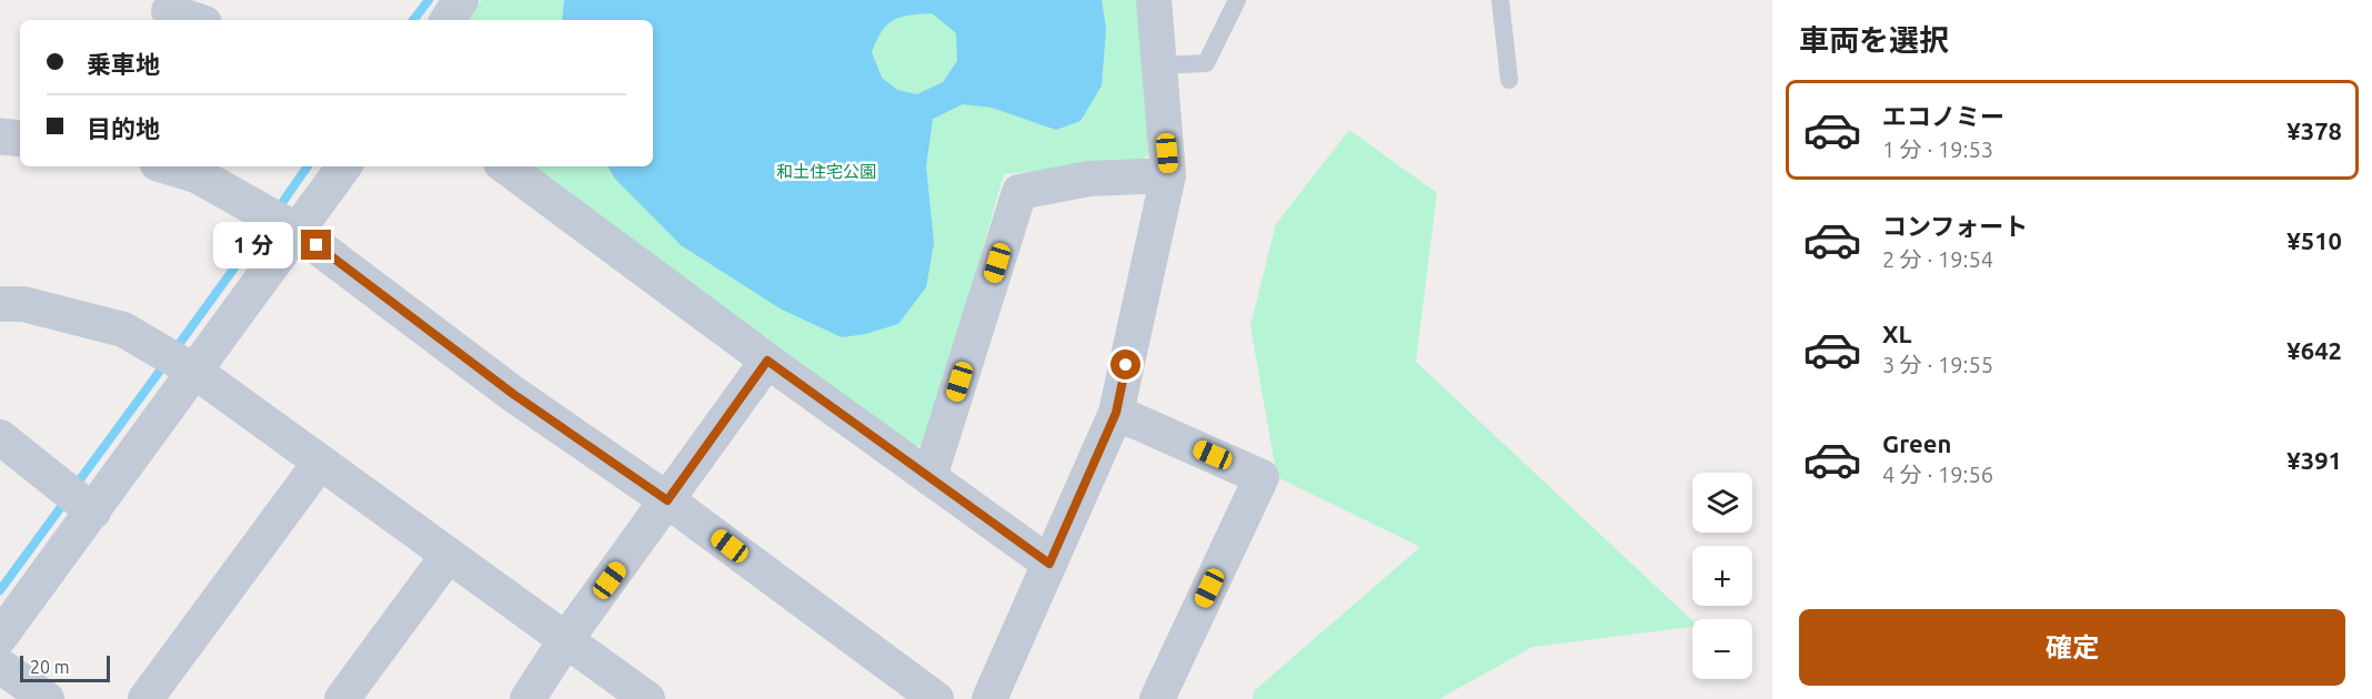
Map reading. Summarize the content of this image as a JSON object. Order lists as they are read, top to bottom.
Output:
{
  "parks": ["和土住宅公園"],
  "scale_bar": "20 m",
  "page": {
    "heading": "車両を選択",
    "banner": ["乗車地", "目的地"],
    "list": [
      {
        "name": "エコノミー",
        "note": "1 分 · 19:53",
        "value": "¥378"
      },
      {
        "name": "コンフォート",
        "note": "2 分 · 19:54",
        "value": "¥510"
      },
      {
        "name": "XL",
        "note": "3 分 · 19:55",
        "value": "¥642"
      },
      {
        "name": "Green",
        "note": "4 分 · 19:56",
        "value": "¥391"
      }
    ],
    "bubble": "1 分",
    "map_buttons": ["+", "−"],
    "buttons": "確定",
    "scale": "20 m"
  }
}
